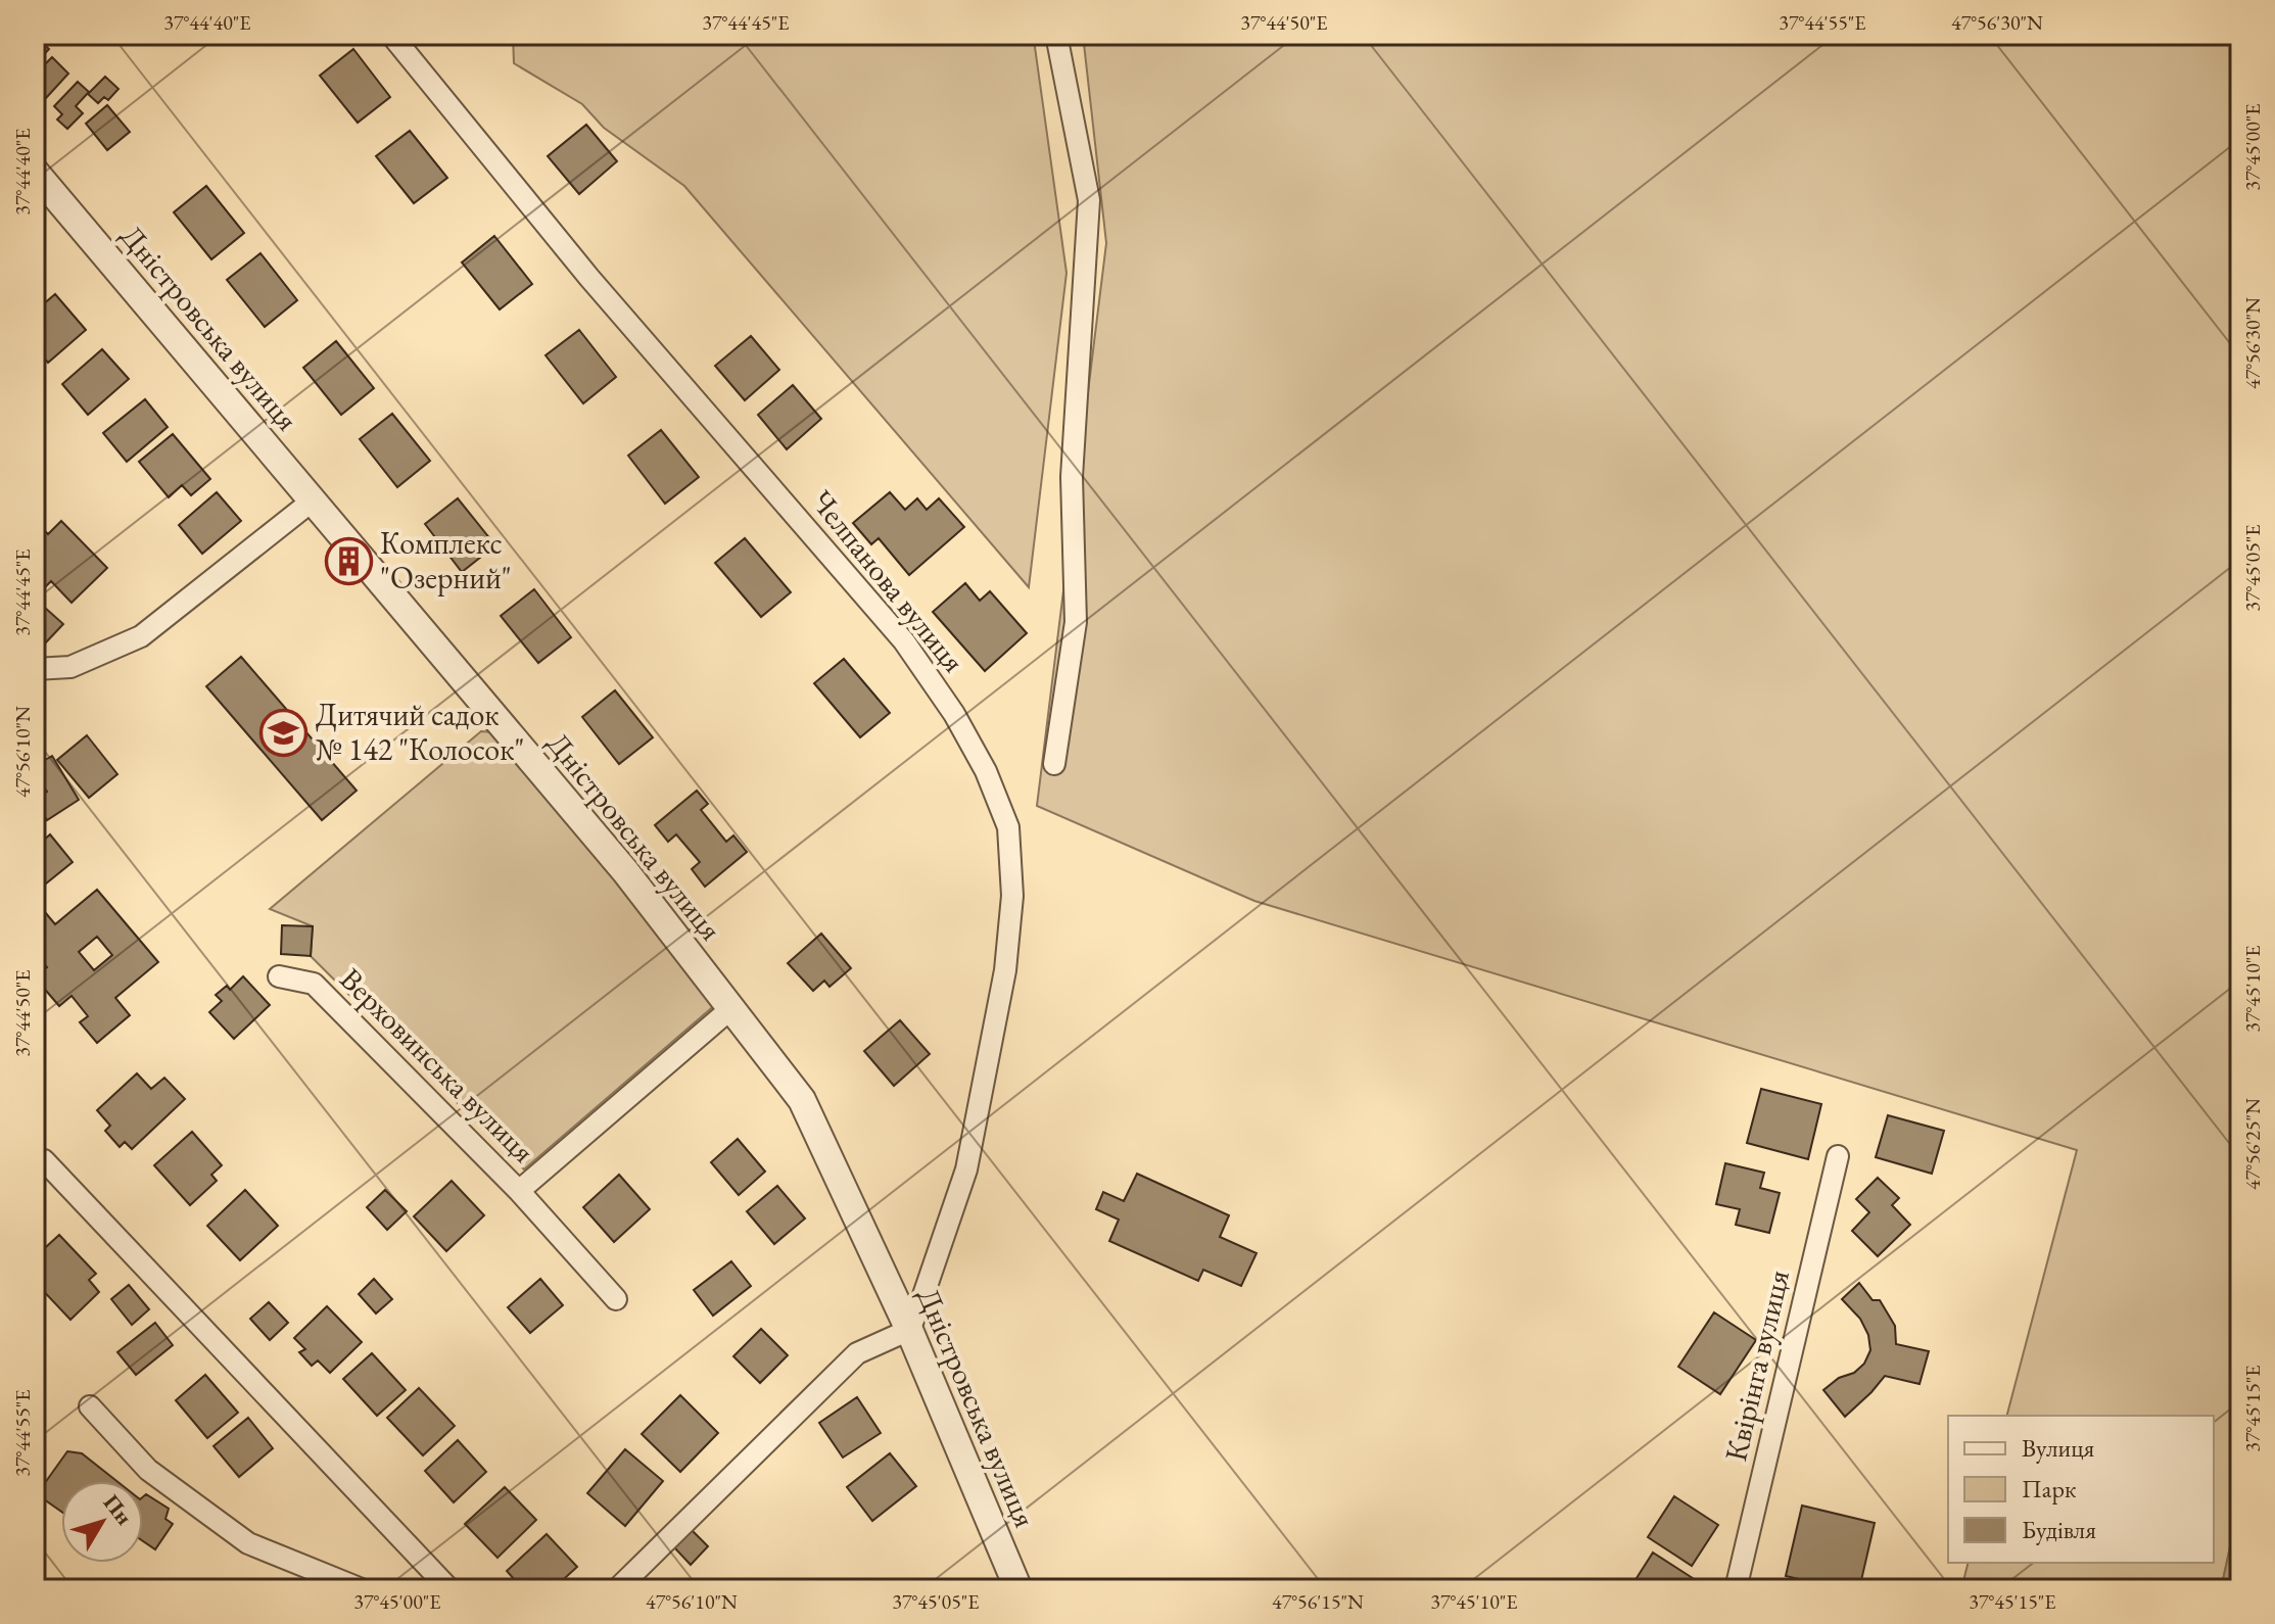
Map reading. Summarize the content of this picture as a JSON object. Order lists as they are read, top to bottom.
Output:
{
  "streets": {
    "street": [
      "Дністровська вулиця",
      "Челпанова вулиця",
      "Верховинська вулиця",
      "Квірінга вулиця"
    ]
  },
  "crossings": [
    ["Дністровська вулиця", "Челпанова вулиця"],
    ["Дністровська вулиця", "Верховинська вулиця"]
  ],
  "places": {
    "building": ["Комплекс \"Озерний\""],
    "school or university": ["Дитячий садок № 142 \"Колосок\""]
  },
  "legend": ["Вулиця", "Парк", "Будівля"],
  "north": "top right",
  "coordinates": [
    "37°44'40\"E",
    "37°44'45\"E",
    "37°44'50\"E",
    "37°44'55\"E",
    "47°56'30\"N",
    "37°45'00\"E",
    "37°45'05\"E",
    "47°56'10\"N",
    "37°45'10\"E",
    "47°56'25\"N",
    "37°45'15\"E",
    "47°56'15\"N"
  ]
}
